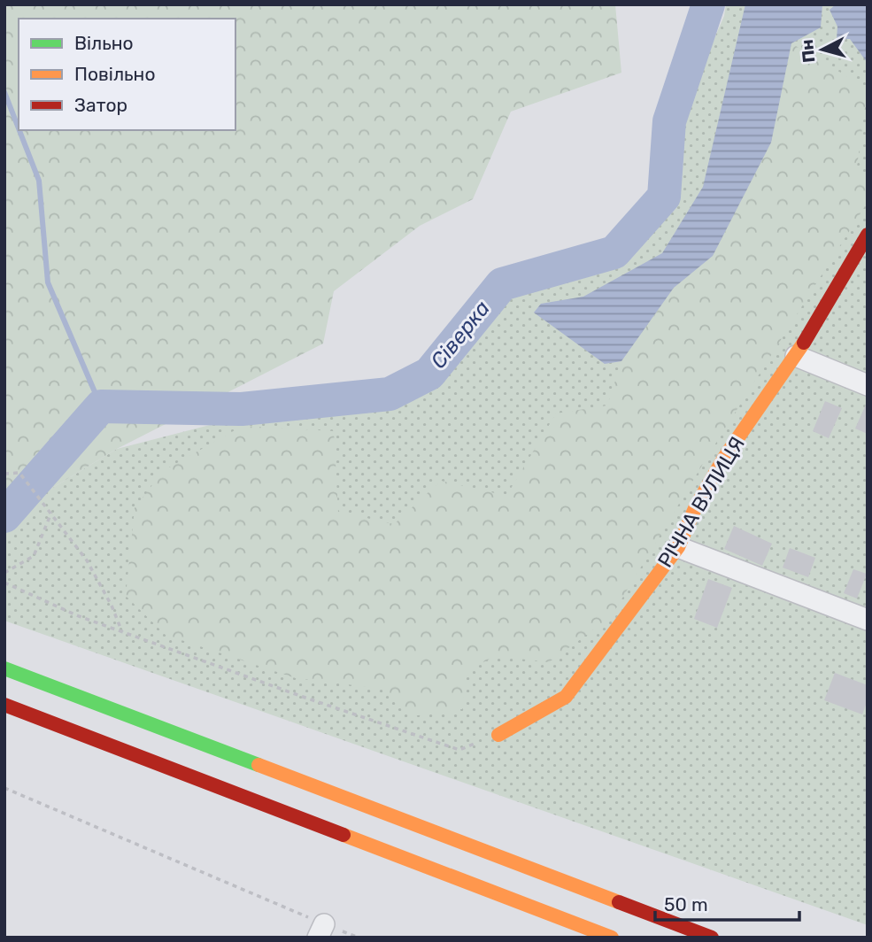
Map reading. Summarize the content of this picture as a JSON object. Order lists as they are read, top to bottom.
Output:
{
  "streets": {
    "main road": ["РІЧНА ВУЛИЦЯ"]
  },
  "water": ["Сіверка"],
  "legend": ["Вільно", "Повільно", "Затор"],
  "scale_bar": "50 m",
  "north": "left"
}
